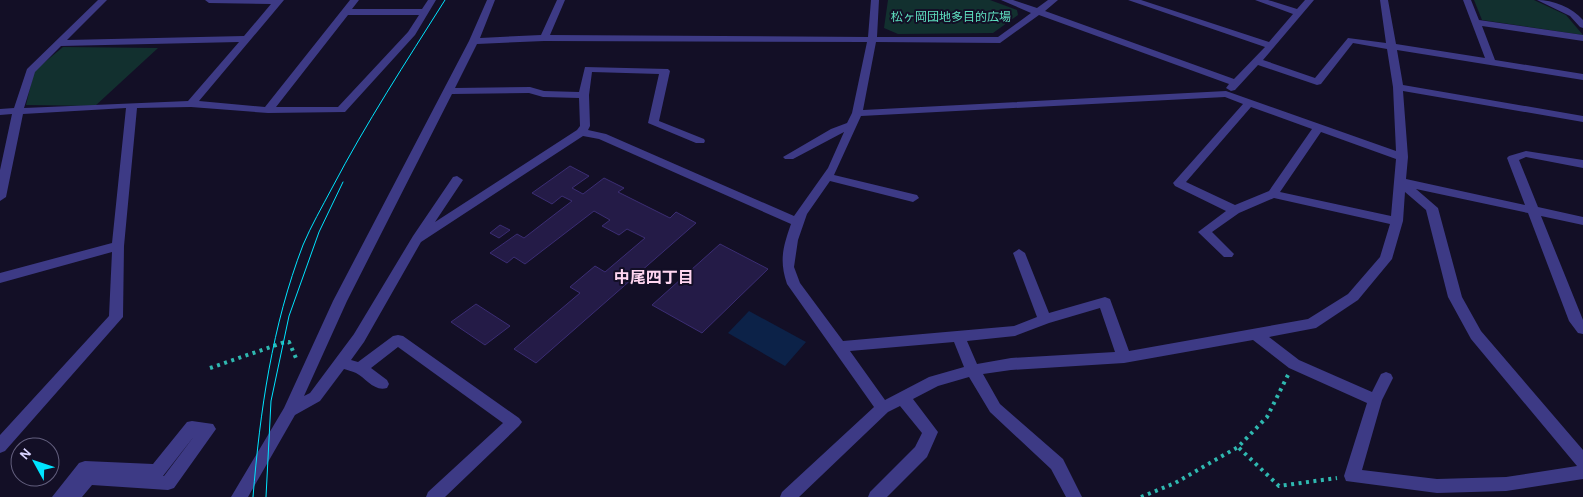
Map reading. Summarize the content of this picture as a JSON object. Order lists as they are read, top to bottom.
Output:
{
  "districts": ["中尾四丁目"],
  "parks": ["松ヶ岡団地多目的広場"],
  "north": "top left"
}
